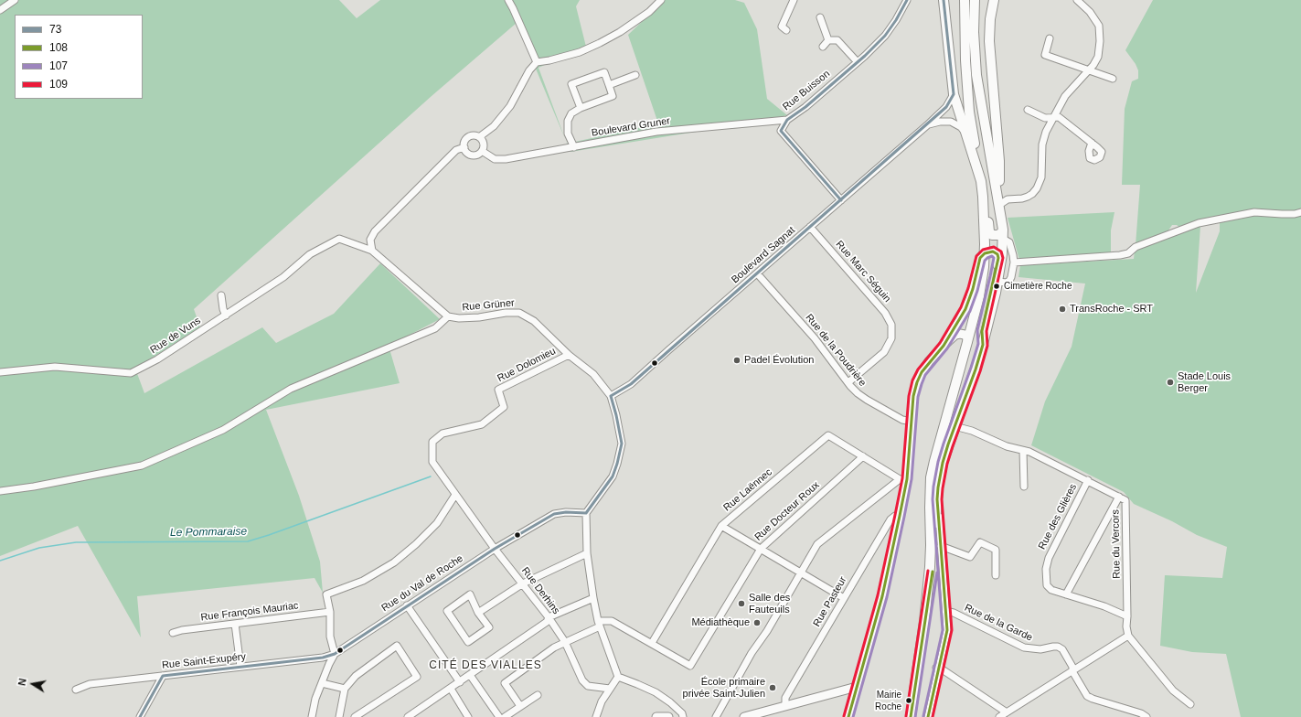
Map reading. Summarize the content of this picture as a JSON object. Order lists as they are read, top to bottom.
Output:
{
  "streets": {
    "street": [
      "Rue Buisson",
      "Boulevard Gruner",
      "Boulevard Sagnat",
      "Rue Marc Séguin",
      "Rue Grüner",
      "Rue de Vuns",
      "Rue de la Poudrière",
      "Rue Dolomieu",
      "Rue Laënnec",
      "Rue Docteur Roux",
      "Rue des Glières",
      "Rue du Vercors",
      "Rue du Val de Roche",
      "Rue Derhins",
      "Rue Pasteur",
      "Rue François Mauriac",
      "Rue de la Garde",
      "Rue Saint-Exupéry"
    ]
  },
  "crossings": [
    ["Rue Buisson", "Boulevard Gruner"],
    ["Rue Buisson", "Boulevard Sagnat"],
    ["Boulevard Sagnat", "Rue Marc Séguin"],
    ["Boulevard Sagnat", "Rue Grüner"],
    ["Boulevard Sagnat", "Rue de la Poudrière"],
    ["Rue Marc Séguin", "Rue de la Poudrière"],
    ["Rue Grüner", "Rue de Vuns"],
    ["Rue Grüner", "Rue Dolomieu"],
    ["Rue Dolomieu", "Rue Derhins"],
    ["Rue Laënnec", "Rue Docteur Roux"],
    ["Rue des Glières", "Rue du Vercors"],
    ["Rue du Val de Roche", "Rue Derhins"],
    ["Rue du Val de Roche", "Rue Saint-Exupéry"]
  ],
  "districts": ["CITÉ DES VIALLES"],
  "water": ["Le Pommaraise"],
  "places": [
    "Cimetière Roche",
    "TransRoche - SRT",
    "Padel Évolution",
    "Stade Louis Berger",
    "Salle des Fauteuils",
    "Médiathèque",
    "École primaire privée Saint-Julien",
    "Mairie Roche"
  ],
  "lines": [
    "transit line 73",
    "transit line 109",
    "transit line 108",
    "transit line 107"
  ],
  "legend": [
    "73",
    "108",
    "107",
    "109"
  ],
  "north": "left"
}
